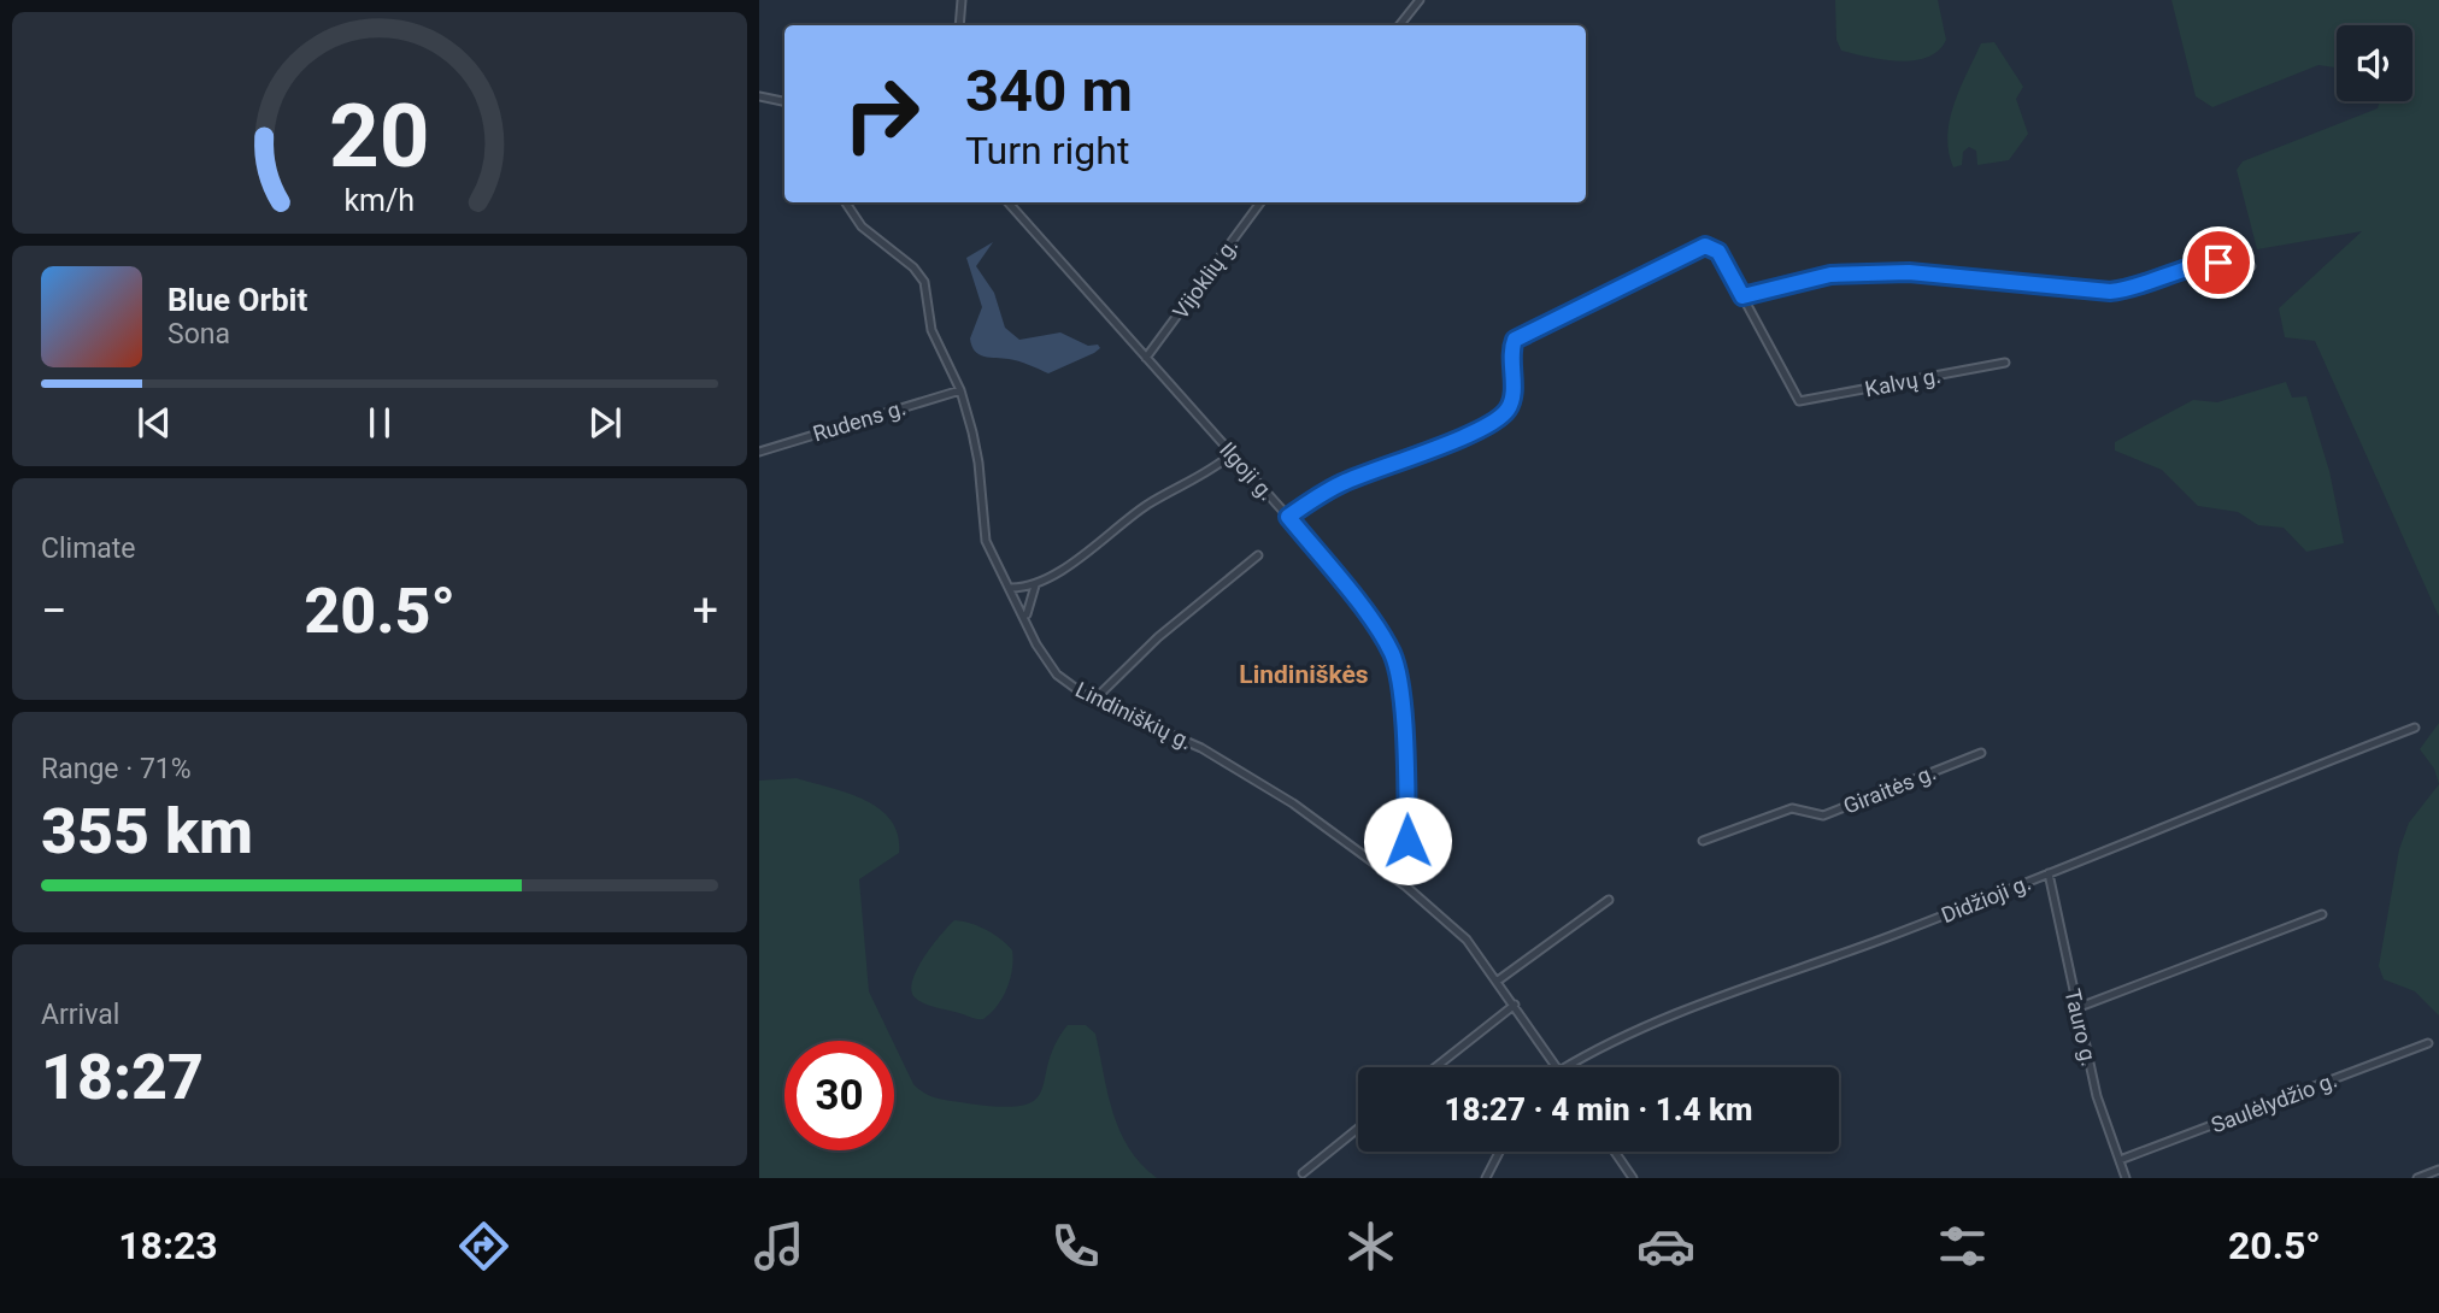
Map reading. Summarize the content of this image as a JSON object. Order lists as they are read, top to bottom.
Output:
{
  "streets": {
    "street": [
      "Vijoklių g.",
      "Kalvų g.",
      "Rudens g.",
      "Ilgoji g.",
      "Lindiniškių g.",
      "Giraitės g.",
      "Didžioji g.",
      "Tauro g.",
      "Saulėlydžio g."
    ]
  },
  "crossings": [
    ["Vijoklių g.", "Ilgoji g."],
    ["Rudens g.", "Lindiniškių g."],
    ["Ilgoji g.", "Lindiniškių g."],
    ["Didžioji g.", "Tauro g."],
    ["Tauro g.", "Saulėlydžio g."]
  ],
  "districts": ["Lindiniškės"],
  "page": {
    "turn": ["340 m", "Turn right"],
    "song": ["Blue Orbit", "Sona"],
    "tile": [
      "Climate",
      ["Range · 71%", "355 km"],
      ["Arrival", "18:27"]
    ],
    "heat": ["−", "20.5°", "+"],
    "limit": "30",
    "trip": "18:27 · 4 min · 1.4 km",
    "tabs": ["18:23", "20.5°"],
    "gauge": ["20", "km/h"]
  }
}
